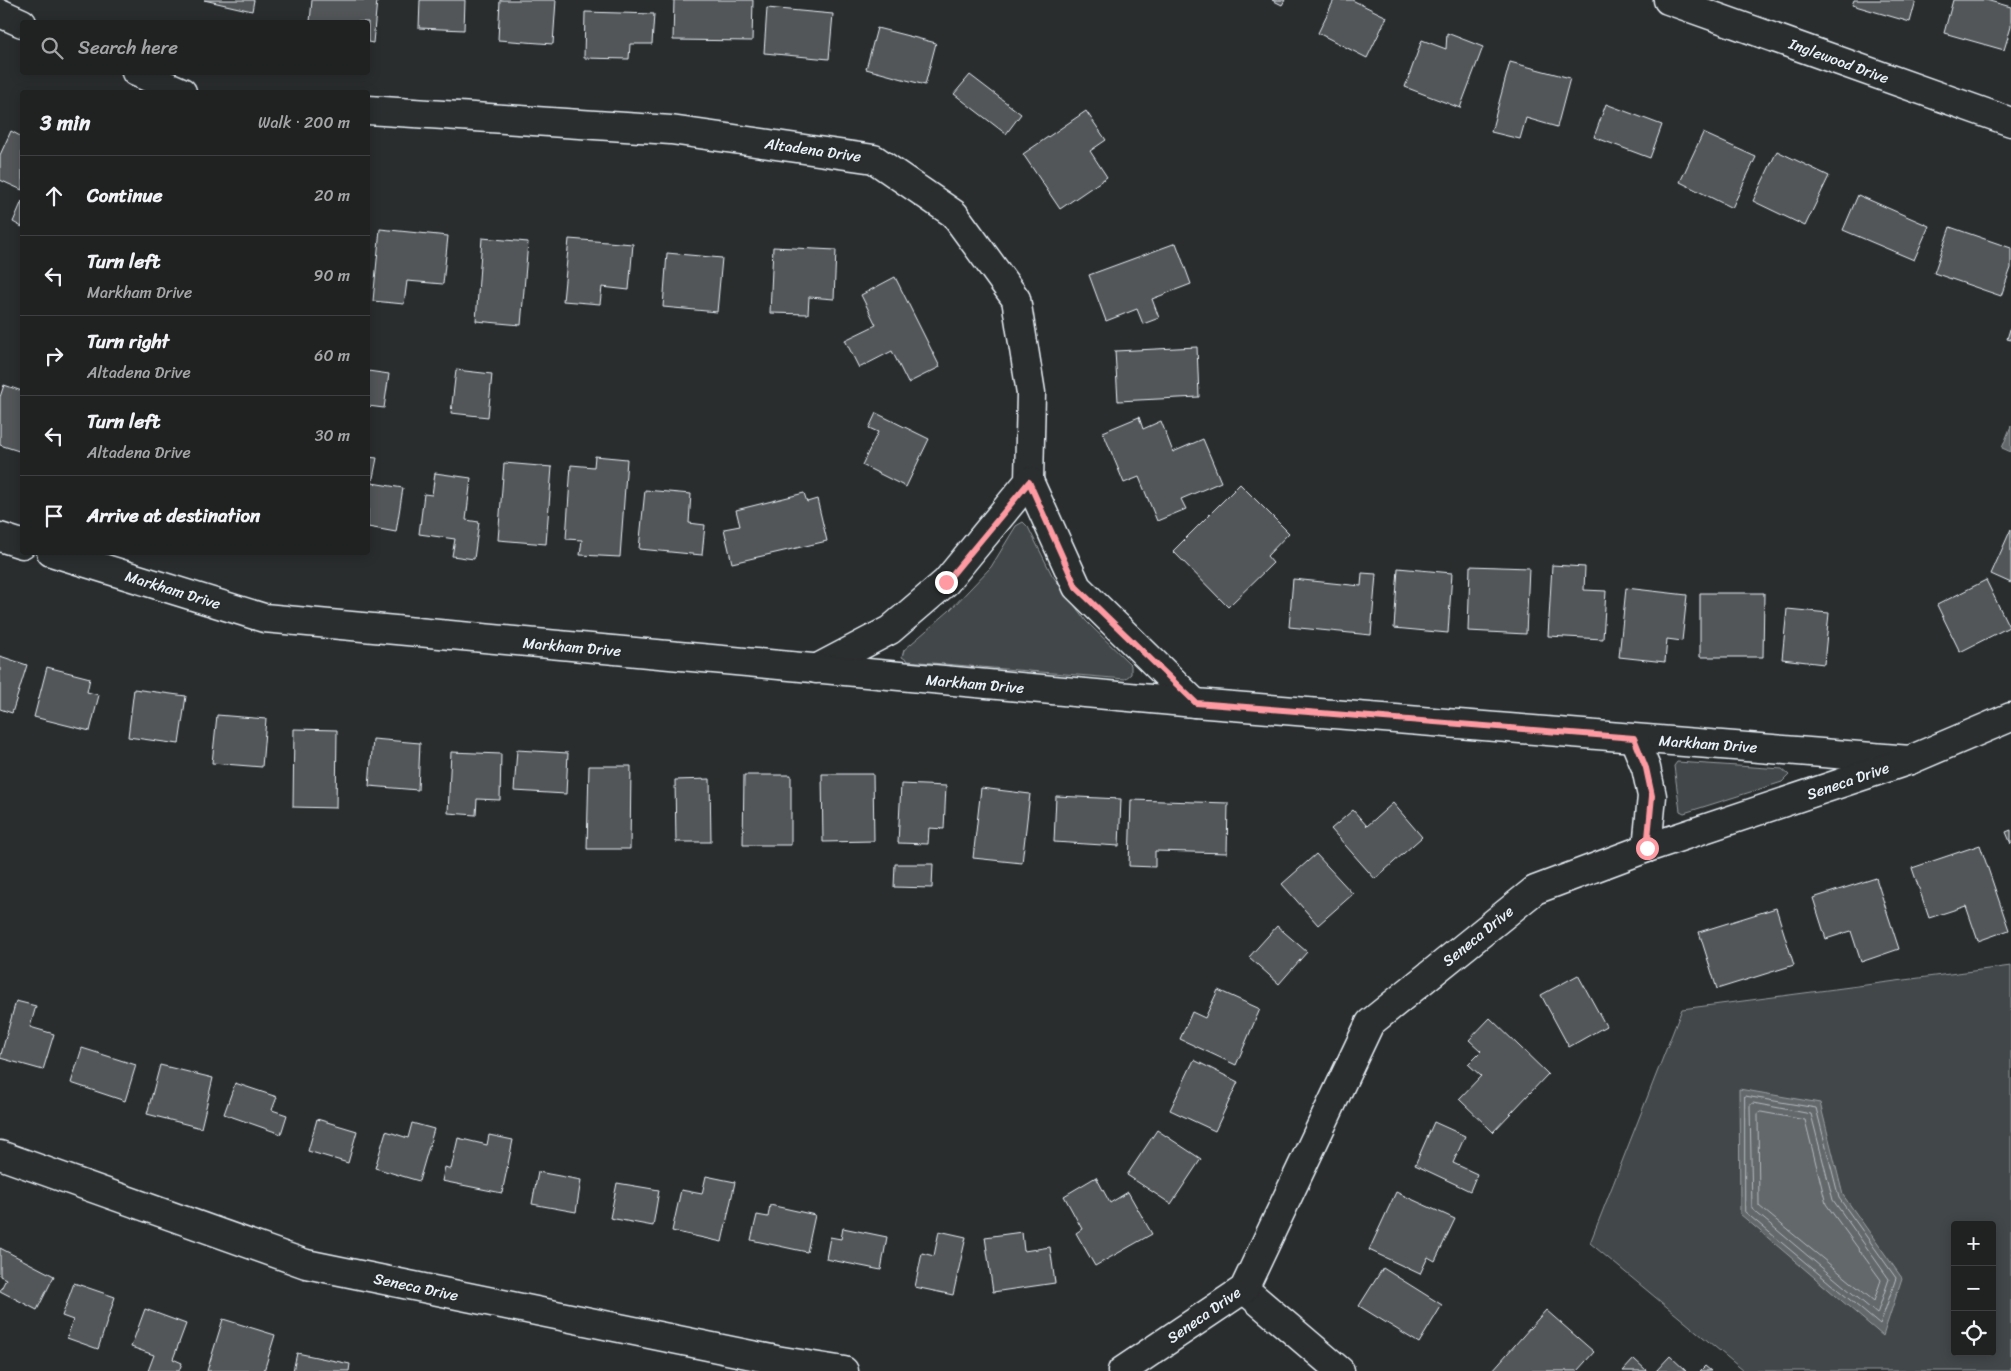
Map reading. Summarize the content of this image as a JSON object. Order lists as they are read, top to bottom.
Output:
{
  "streets": {
    "street": [
      "Inglewood Drive",
      "Altadena Drive",
      "Markham Drive",
      "Seneca Drive"
    ]
  },
  "crossings": [
    ["Altadena Drive", "Markham Drive"],
    ["Markham Drive", "Seneca Drive"]
  ],
  "page": {
    "search": "Search here",
    "heading": ["3 min", "Walk · 200 m"],
    "list": [
      ["Continue", "20 m"],
      ["Turn left", "Markham Drive", "90 m"],
      ["Turn right", "Altadena Drive", "60 m"],
      ["Turn left", "Altadena Drive", "30 m"],
      "Arrive at destination"
    ],
    "map_buttons": ["+", "−"]
  }
}
